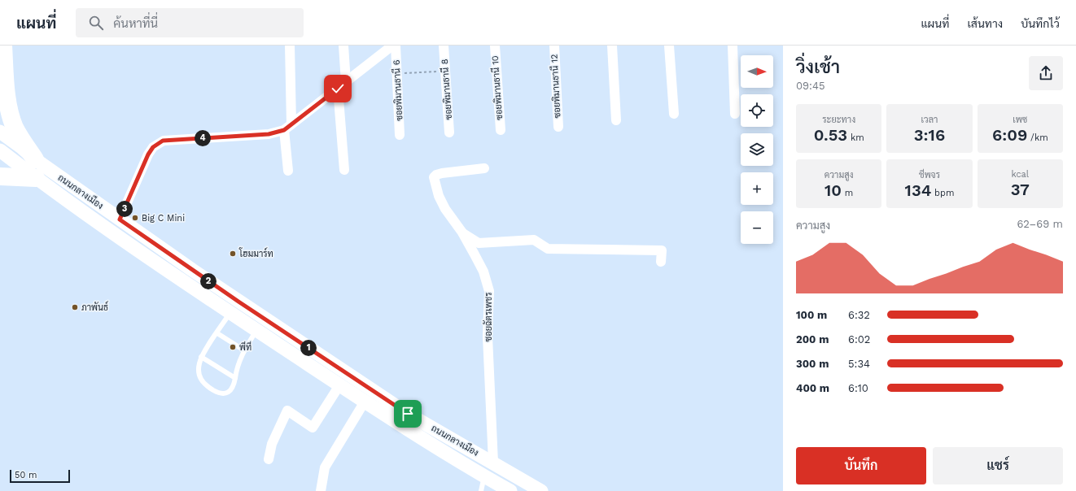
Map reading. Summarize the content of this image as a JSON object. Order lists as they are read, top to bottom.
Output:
{
  "streets": {
    "main road": ["ถนนกลางเมือง"],
    "street": [
      "ซอยพิมานธานี 12",
      "ซอยพิมานธานี 10",
      "ซอยพิมานธานี 8",
      "ซอยพิมานธานี 6",
      "ซอยฉัตรเพชร"
    ]
  },
  "crossings": [
    ["ถนนกลางเมือง", "ซอยฉัตรเพชร"]
  ],
  "places": [
    "Big C Mini",
    "โฮมมาร์ท",
    "ภาพันธ์",
    "พีที"
  ],
  "scale_bar": "50 m",
  "north": "right",
  "page": {
    "header": "แผนที่",
    "search": "ค้นหาที่นี่",
    "nav": ["แผนที่", "เส้นทาง", "บันทึกไว้"],
    "heading": ["วิ่งเช้า", "09:45"],
    "map_buttons": ["+", "−"],
    "stats": [
      ["ระยะทาง", "0.53 km"],
      ["เวลา", "3:16"],
      ["เพซ", "6:09 /km"],
      ["ความสูง", "10 m"],
      ["ชีพจร", "134 bpm"],
      ["kcal", "37"]
    ],
    "pins": [
      "4",
      "3",
      "2",
      "1"
    ],
    "chart": ["ความสูง", "62–69 m"],
    "list": [
      {
        "name": "100 m",
        "note": "6:32"
      },
      {
        "name": "200 m",
        "note": "6:02"
      },
      {
        "name": "300 m",
        "note": "5:34"
      },
      {
        "name": "400 m",
        "note": "6:10"
      }
    ],
    "buttons": ["บันทึก", "แชร์"],
    "scale": "50 m"
  }
}
